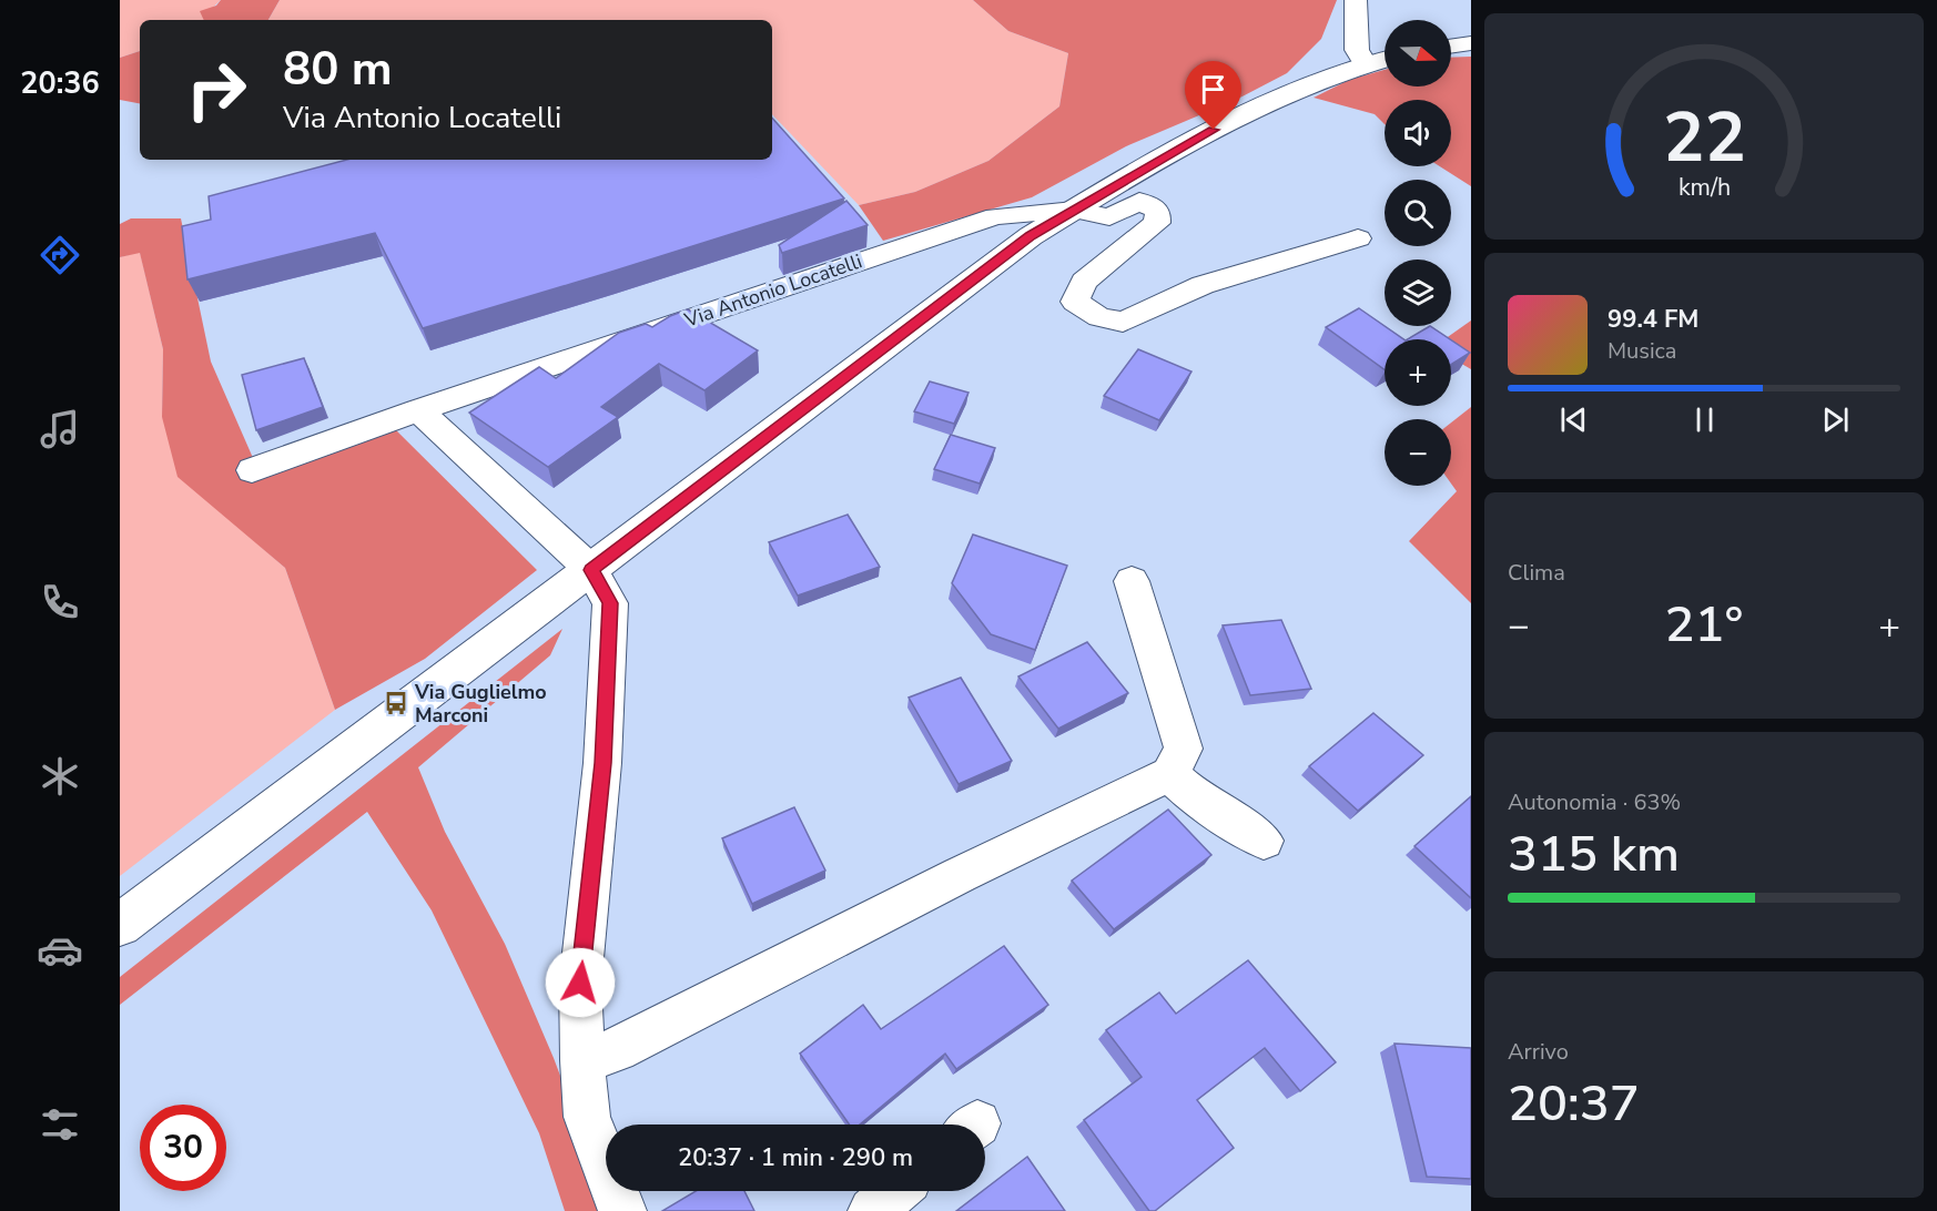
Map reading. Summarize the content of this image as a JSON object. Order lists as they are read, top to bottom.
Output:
{
  "streets": {
    "main road": ["Via Antonio Locatelli"]
  },
  "places": {
    "bus stop": ["Via Guglielmo Marconi"]
  },
  "north": "right",
  "page": {
    "tabs": "20:36",
    "map_buttons": ["+", "−"],
    "turn": ["80 m", "Via Antonio Locatelli"],
    "song": ["99.4 FM", "Musica"],
    "tile": [
      "Clima",
      ["Autonomia · 63%", "315 km"],
      ["Arrivo", "20:37"]
    ],
    "heat": ["−", "21°", "+"],
    "limit": "30",
    "trip": "20:37 · 1 min · 290 m",
    "gauge": ["22", "km/h"]
  }
}
